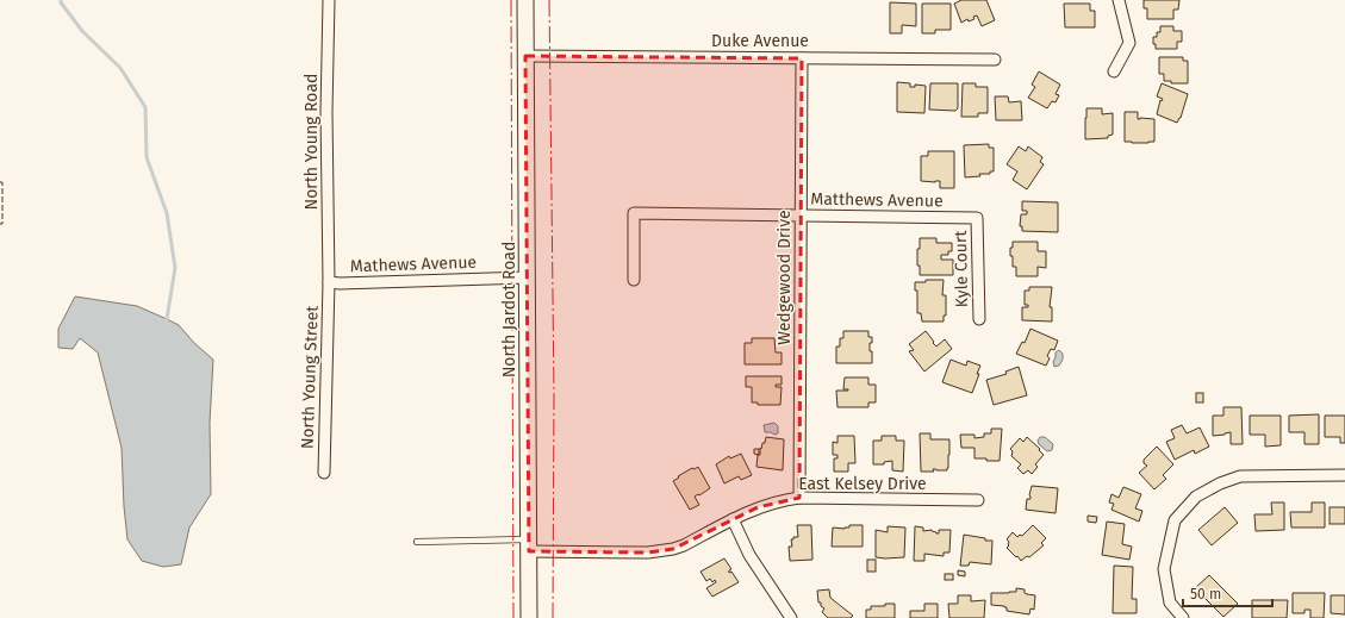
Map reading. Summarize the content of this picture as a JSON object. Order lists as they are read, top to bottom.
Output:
{
  "streets": {
    "main road": ["North Jardot Road"],
    "street": [
      "Duke Avenue",
      "North Young Road",
      "Matthews Avenue",
      "Mathews Avenue",
      "Kyle Court",
      "Wedgewood Drive",
      "North Young Street",
      "East Kelsey Drive"
    ]
  },
  "crossings": [
    ["Duke Avenue", "Wedgewood Drive"],
    ["Duke Avenue", "North Jardot Road"],
    ["North Young Road", "Mathews Avenue"],
    ["North Young Road", "North Young Street"],
    ["Matthews Avenue", "Kyle Court"],
    ["Matthews Avenue", "Wedgewood Drive"],
    ["Mathews Avenue", "North Jardot Road"],
    ["Mathews Avenue", "North Young Street"],
    ["Wedgewood Drive", "East Kelsey Drive"],
    ["North Jardot Road", "East Kelsey Drive"]
  ],
  "scale_bar": "50 m"
}
